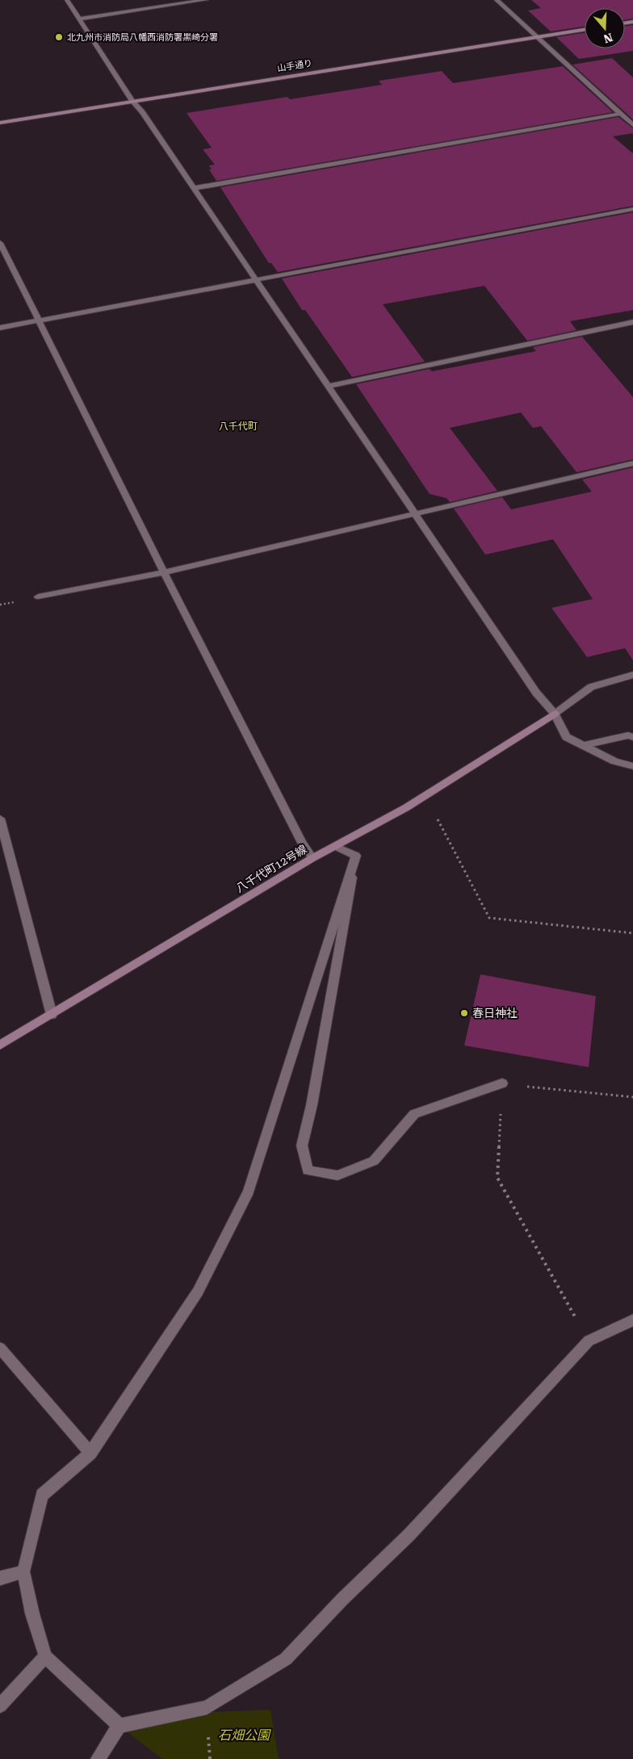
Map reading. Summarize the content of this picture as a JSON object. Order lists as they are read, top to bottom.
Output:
{
  "streets": {
    "street": ["山手通り", "八千代町12号線"]
  },
  "districts": ["八千代町"],
  "parks": ["石畑公園"],
  "places": ["北九州市消防局八幡西消防署黒崎分署", "春日神社"],
  "north": "bottom"
}
